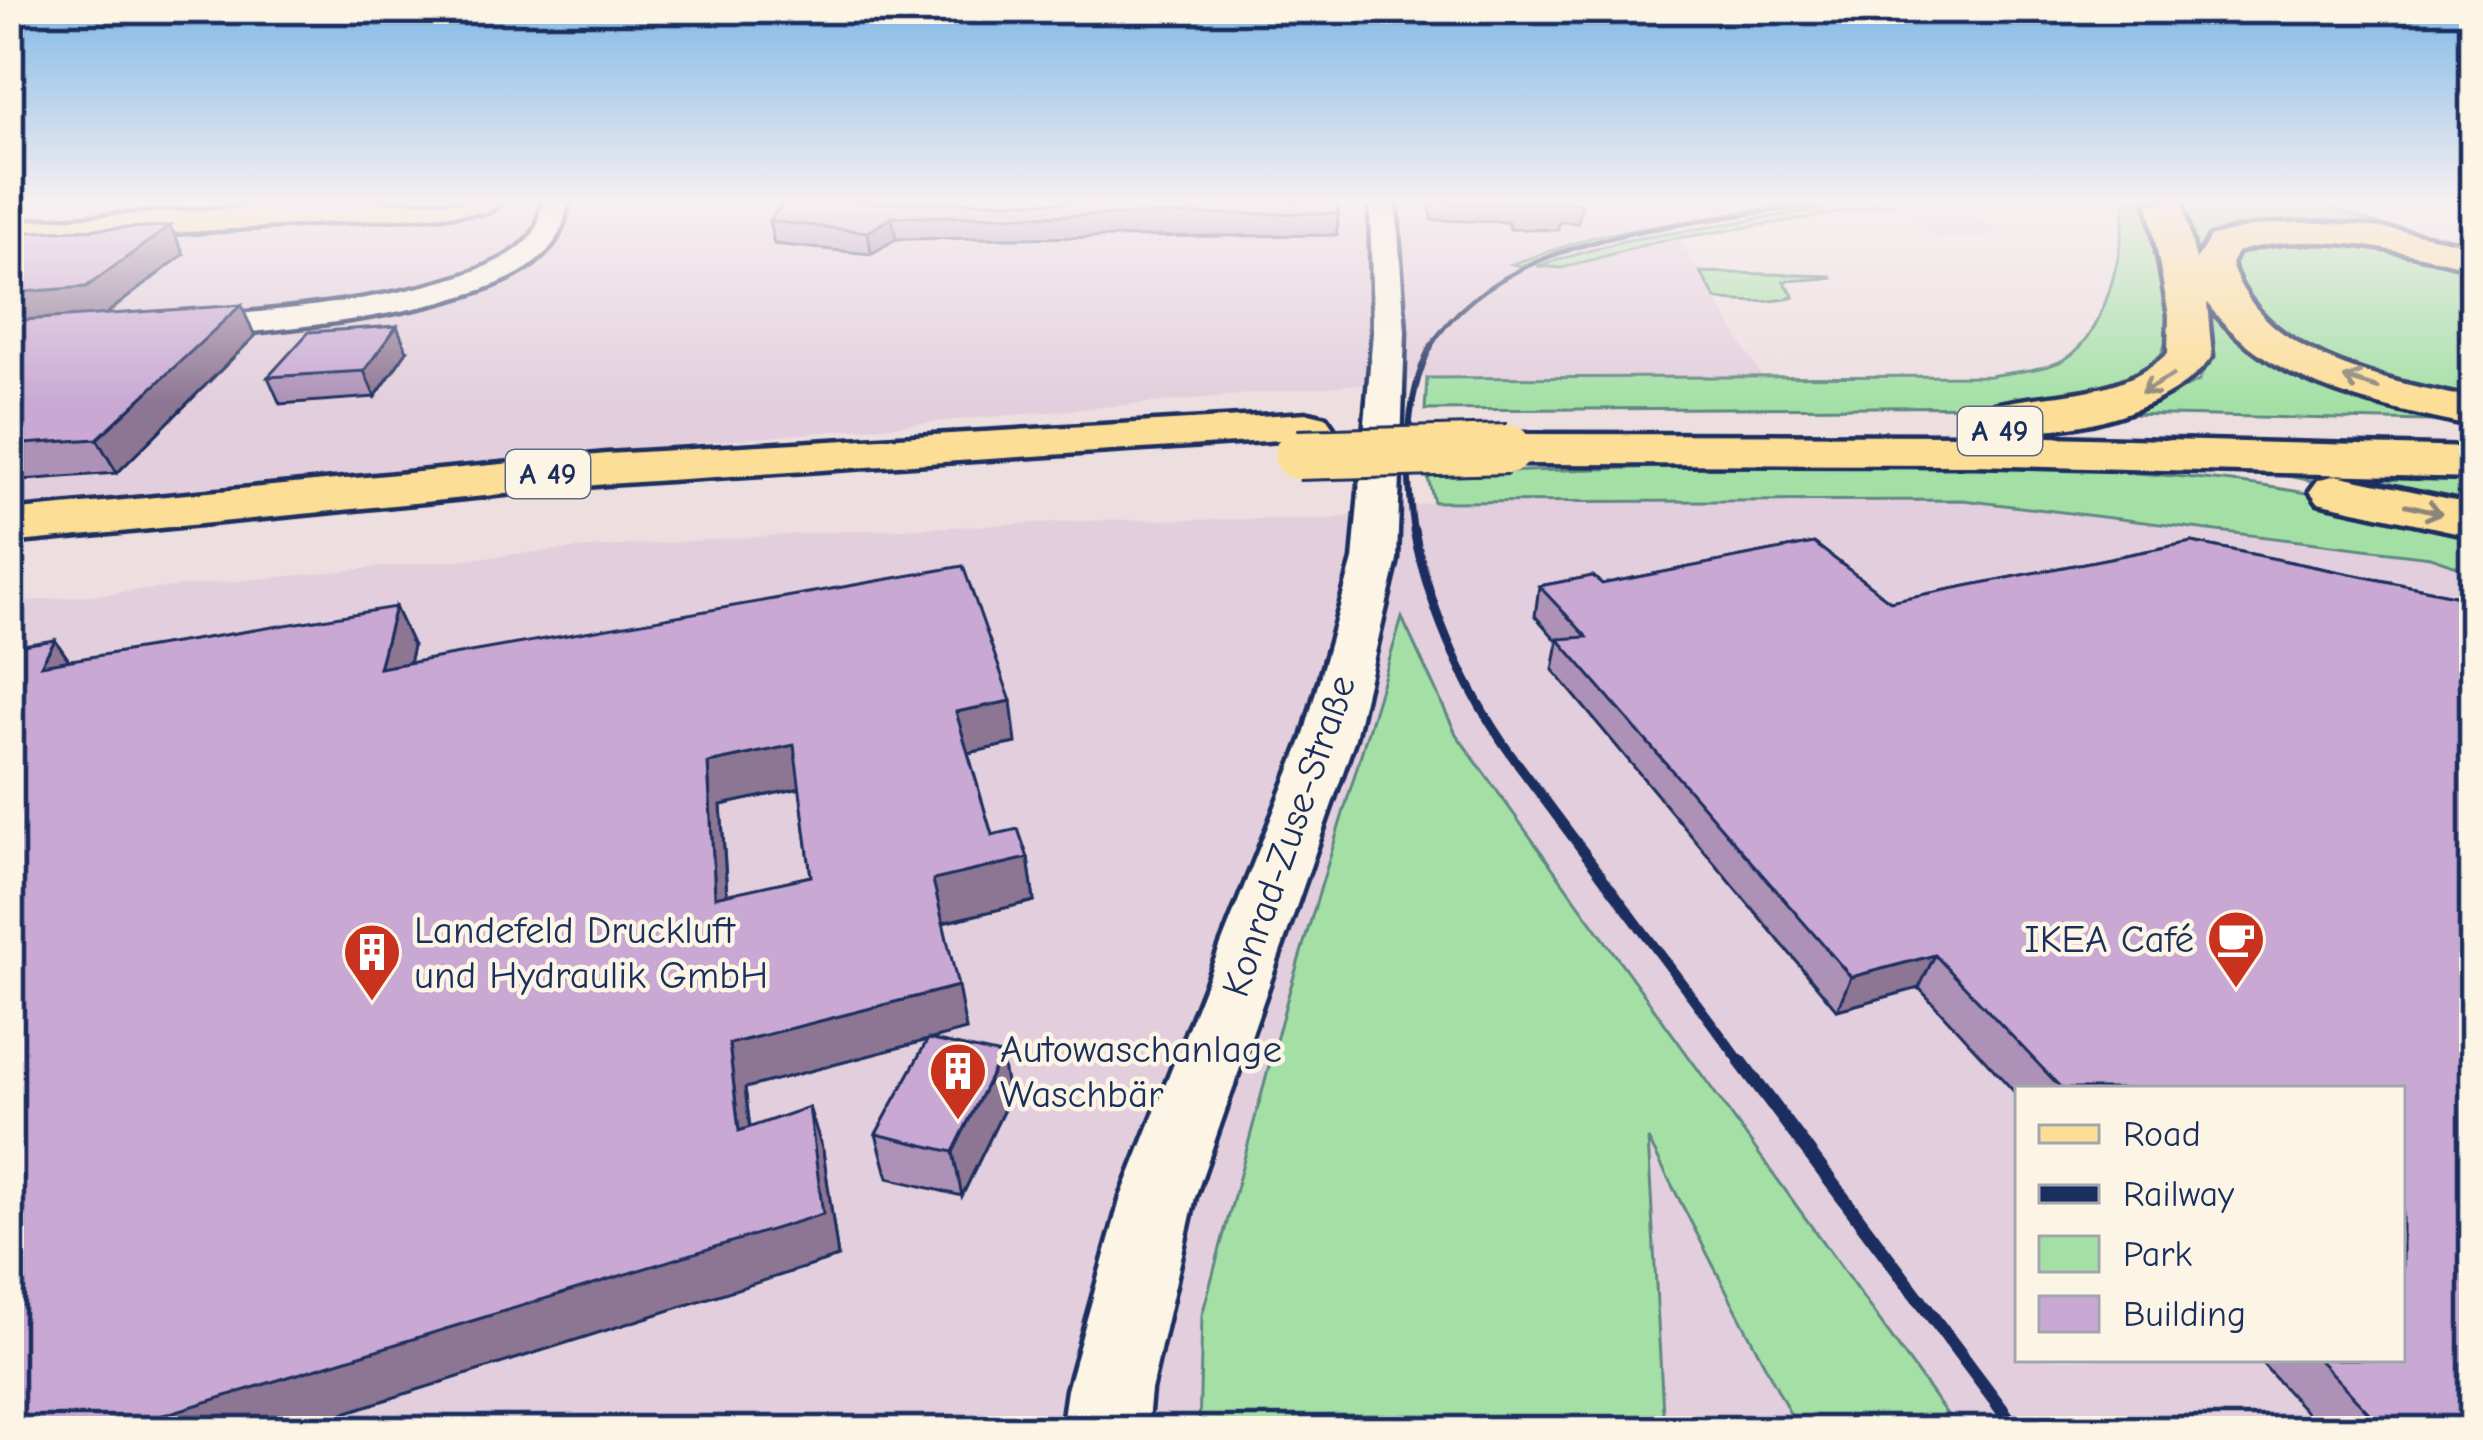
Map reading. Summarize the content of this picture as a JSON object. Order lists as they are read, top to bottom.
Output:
{
  "streets": {
    "main road": ["A 49"],
    "street": ["Konrad-Zuse-Straße"]
  },
  "places": {
    "cafe": ["IKEA Café"],
    "building": ["Landefeld Druckluft und Hydraulik GmbH", "Autowaschanlage Waschbär"]
  },
  "legend": [
    "Road",
    "Railway",
    "Park",
    "Building"
  ]
}
